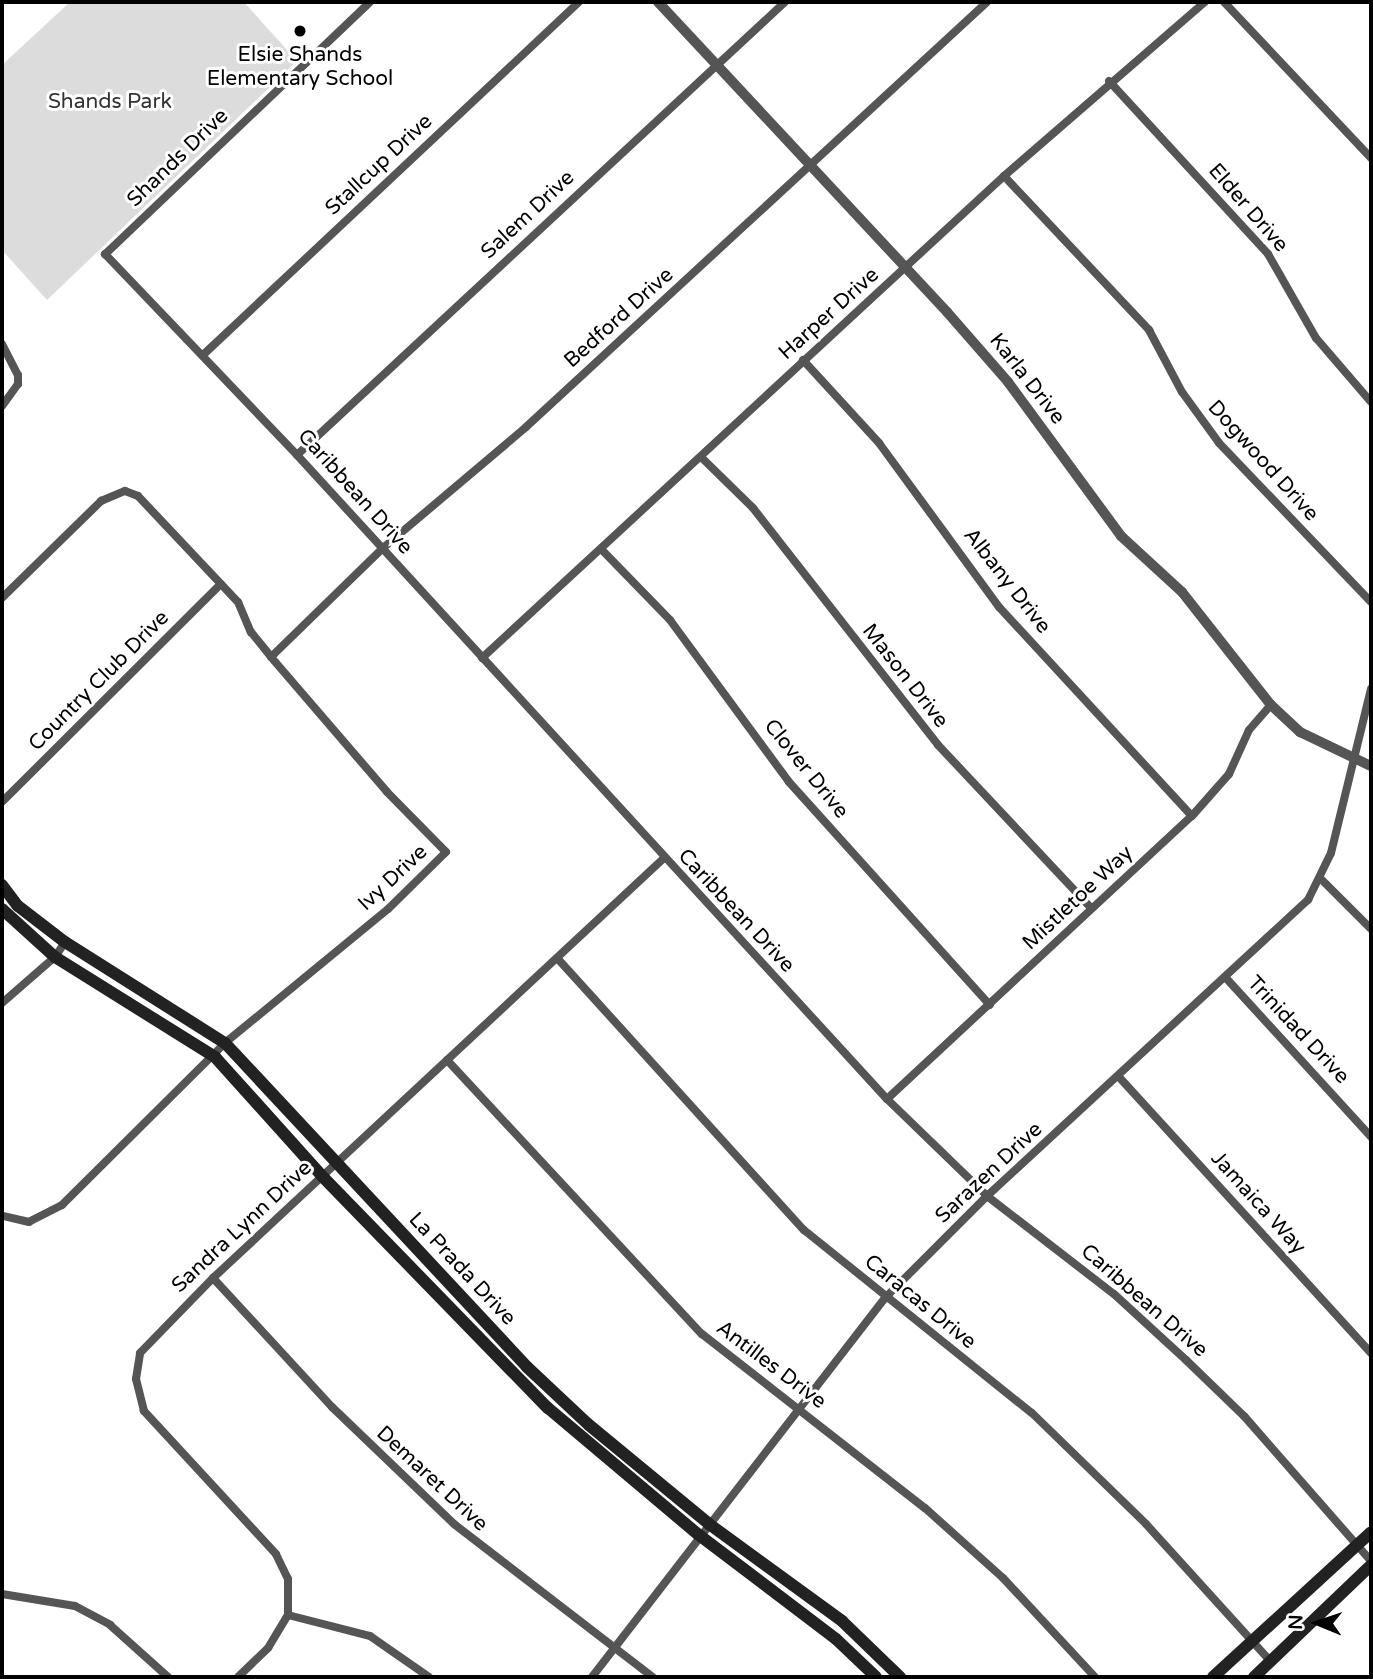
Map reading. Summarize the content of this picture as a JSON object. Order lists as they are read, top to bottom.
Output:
{
  "streets": {
    "main road": ["La Prada Drive"],
    "street": [
      "Shands Drive",
      "Stallcup Drive",
      "Elder Drive",
      "Salem Drive",
      "Harper Drive",
      "Bedford Drive",
      "Karla Drive",
      "Dogwood Drive",
      "Caribbean Drive",
      "Albany Drive",
      "Mason Drive",
      "Country Club Drive",
      "Clover Drive",
      "Ivy Drive",
      "Mistletoe Way",
      "Trinidad Drive",
      "Sarazen Drive",
      "Jamaica Way",
      "Sandra Lynn Drive",
      "Caracas Drive",
      "Antilles Drive",
      "Demaret Drive"
    ]
  },
  "crossings": [
    ["Shands Drive", "Caribbean Drive"],
    ["Stallcup Drive", "Caribbean Drive"],
    ["Elder Drive", "Harper Drive"],
    ["Salem Drive", "Karla Drive"],
    ["Salem Drive", "Caribbean Drive"],
    ["Harper Drive", "Karla Drive"],
    ["Harper Drive", "Dogwood Drive"],
    ["Harper Drive", "Caribbean Drive"],
    ["Harper Drive", "Albany Drive"],
    ["Harper Drive", "Mason Drive"],
    ["Harper Drive", "Clover Drive"],
    ["Bedford Drive", "Karla Drive"],
    ["Bedford Drive", "Caribbean Drive"],
    ["Bedford Drive", "Ivy Drive"],
    ["Karla Drive", "Mistletoe Way"],
    ["Karla Drive", "Sarazen Drive"],
    ["Caribbean Drive", "Mistletoe Way"],
    ["Caribbean Drive", "Sarazen Drive"],
    ["Caribbean Drive", "Sandra Lynn Drive"],
    ["Albany Drive", "Mistletoe Way"],
    ["Mason Drive", "Mistletoe Way"],
    ["Country Club Drive", "Ivy Drive"],
    ["Clover Drive", "Mistletoe Way"],
    ["Ivy Drive", "La Prada Drive"],
    ["Trinidad Drive", "Sarazen Drive"],
    ["Sarazen Drive", "Jamaica Way"],
    ["Sarazen Drive", "La Prada Drive"],
    ["Sarazen Drive", "Caracas Drive"],
    ["Sarazen Drive", "Antilles Drive"],
    ["Sarazen Drive", "Demaret Drive"],
    ["Sandra Lynn Drive", "La Prada Drive"],
    ["Sandra Lynn Drive", "Caracas Drive"],
    ["Sandra Lynn Drive", "Antilles Drive"],
    ["Sandra Lynn Drive", "Demaret Drive"]
  ],
  "parks": ["Shands Park"],
  "places": ["Elsie Shands Elementary School"],
  "north": "left"
}
